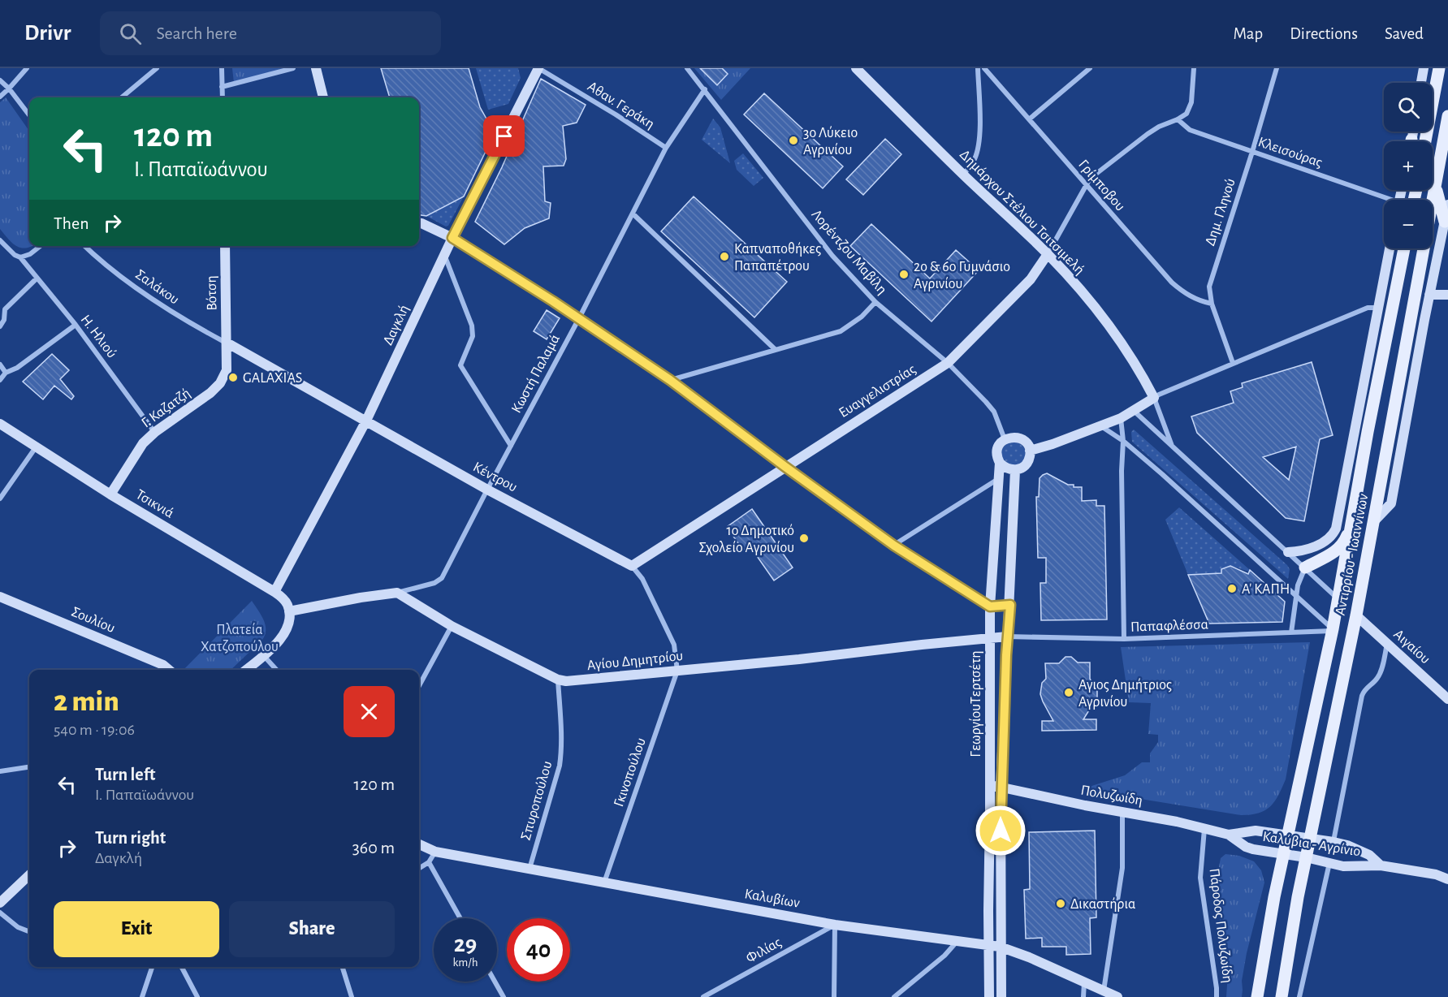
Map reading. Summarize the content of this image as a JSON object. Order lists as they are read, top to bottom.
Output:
{
  "streets": {
    "main road": ["Αντιρρίου - Ιωαννίνων"],
    "street": [
      "Αθαν. Γεράκη",
      "Κλεισούρας",
      "Γρίμποβου",
      "Δημάρχου Στέλιου Τσιτσιμελή",
      "Δημ. Γληνού",
      "Λορέντζου Μαβίλη",
      "Σαλάκου",
      "Βότση",
      "Δαγκλή",
      "Η. Ηλιού",
      "Κωστή Παλαμά",
      "Ευαγγελιστρίας",
      "Γ. Καζατζή",
      "Κέντρου",
      "Τσικνιά",
      "Σουλίου",
      "Παπαφλέσσα",
      "Αιγαίου",
      "Αγίου Δημητρίου",
      "ΓεωργίουΤερτσέτη",
      "Γκινοπούλου",
      "Πολυζωίδη",
      "Σπυροπούλου",
      "Καλύβια - Αγρίνιο",
      "Καλυβίων",
      "Πάροδος Πολυζωίδη",
      "Φιλίας"
    ]
  },
  "crossings": [
    ["Αθαν. Γεράκη", "Δαγκλή"],
    ["Αθαν. Γεράκη", "Κωστή Παλαμά"],
    ["Κλεισούρας", "Δημ. Γληνού"],
    ["Κλεισούρας", "Ευαγγελιστρίας"],
    ["Γρίμποβου", "Δημ. Γληνού"],
    ["Γρίμποβου", "Ευαγγελιστρίας"],
    ["Δημάρχου Στέλιου Τσιτσιμελή", "Ευαγγελιστρίας"],
    ["Δημάρχου Στέλιου Τσιτσιμελή", "Αντιρρίου - Ιωαννίνων"],
    ["Λορέντζου Μαβίλη", "Κωστή Παλαμά"],
    ["Λορέντζου Μαβίλη", "Ευαγγελιστρίας"],
    ["Λορέντζου Μαβίλη", "ΓεωργίουΤερτσέτη"],
    ["Σαλάκου", "Βότση"],
    ["Σαλάκου", "Γ. Καζατζή"],
    ["Σαλάκου", "Κέντρου"],
    ["Βότση", "Γ. Καζατζή"],
    ["Βότση", "Κέντρου"],
    ["Δαγκλή", "Κέντρου"],
    ["Δαγκλή", "Τσικνιά"],
    ["Η. Ηλιού", "Γ. Καζατζή"],
    ["Κωστή Παλαμά", "Κέντρου"],
    ["Κωστή Παλαμά", "Αγίου Δημητρίου"],
    ["Ευαγγελιστρίας", "Κέντρου"],
    ["Γ. Καζατζή", "Κέντρου"],
    ["Γ. Καζατζή", "Τσικνιά"],
    ["Κέντρου", "Αγίου Δημητρίου"],
    ["Κέντρου", "Γκινοπούλου"],
    ["Αντιρρίου - Ιωαννίνων", "Παπαφλέσσα"],
    ["Αντιρρίου - Ιωαννίνων", "Αιγαίου"],
    ["Αντιρρίου - Ιωαννίνων", "Καλύβια - Αγρίνιο"],
    ["Παπαφλέσσα", "Αγίου Δημητρίου"],
    ["Παπαφλέσσα", "ΓεωργίουΤερτσέτη"],
    ["Αγίου Δημητρίου", "ΓεωργίουΤερτσέτη"],
    ["Αγίου Δημητρίου", "Γκινοπούλου"],
    ["Αγίου Δημητρίου", "Σπυροπούλου"],
    ["ΓεωργίουΤερτσέτη", "Πολυζωίδη"],
    ["ΓεωργίουΤερτσέτη", "Καλυβίων"],
    ["Γκινοπούλου", "Καλυβίων"],
    ["Πολυζωίδη", "Καλύβια - Αγρίνιο"],
    ["Πολυζωίδη", "Πάροδος Πολυζωίδη"],
    ["Σπυροπούλου", "Καλυβίων"],
    ["Καλυβίων", "Φιλίας"]
  ],
  "parks": ["Πλατεία Χατζοπούλου"],
  "places": [
    "3ο Λύκειο Αγρινίου",
    "Καπναποθήκες Παπαπέτρου",
    "2ο & 6ο Γυμνάσιο Αγρινίου",
    "GALAXIAS",
    "1ο Δημοτικό Σχολείο Αγρινίου",
    "Α' ΚΑΠΗ",
    "Αγιος Δημήτριος Αγρινίου",
    "Δικαστήρια"
  ],
  "page": {
    "header": "Drivr",
    "search": "Search here",
    "nav": ["Map", "Directions", "Saved"],
    "map_buttons": ["+", "−"],
    "turn": ["120 m", "Ι. Παπαϊωάννου"],
    "then": "Then",
    "heading": ["2 min", "540 m · 19:06"],
    "list": [
      {
        "name": "Turn left",
        "note": "Ι. Παπαϊωάννου",
        "value": "120 m"
      },
      {
        "name": "Turn right",
        "note": "Δαγκλή",
        "value": "360 m"
      }
    ],
    "buttons": ["Exit", "Share"],
    "speed": "29 km/h",
    "limit": "40"
  }
}
